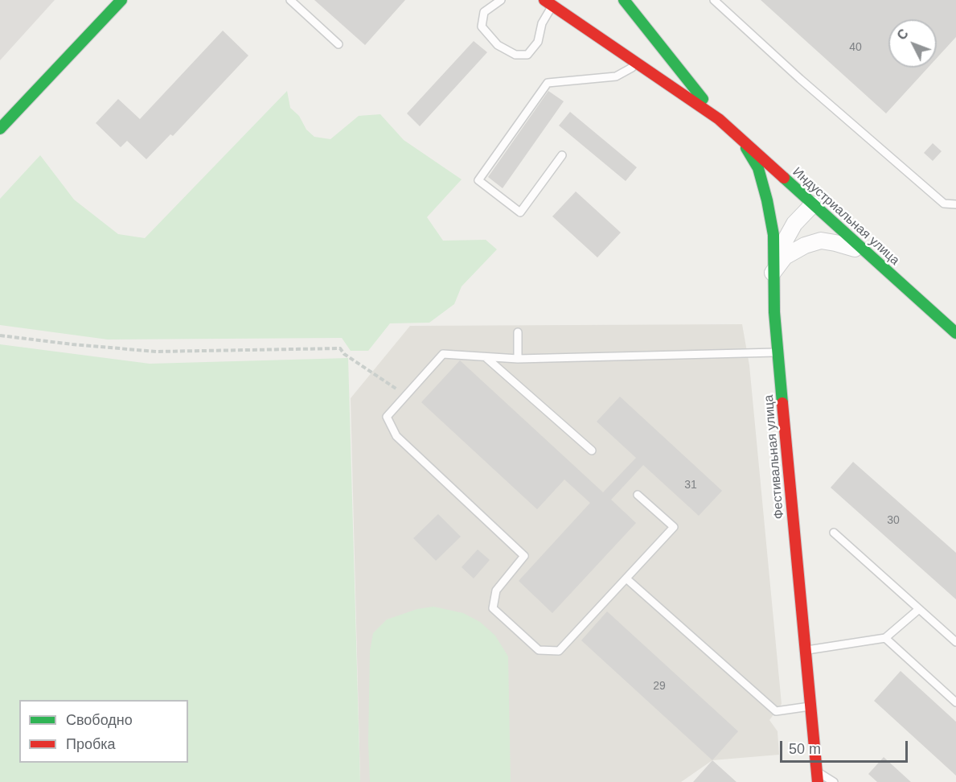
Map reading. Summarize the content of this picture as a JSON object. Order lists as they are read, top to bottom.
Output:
{
  "streets": {
    "main road": ["Индустриальная улица", "Фестивальная улица"]
  },
  "crossings": [
    ["Индустриальная улица", "Фестивальная улица"]
  ],
  "house_numbers": [
    "40",
    "31",
    "30",
    "29"
  ],
  "legend": ["Свободно", "Пробка"],
  "scale_bar": "50 m",
  "north": "top left"
}
